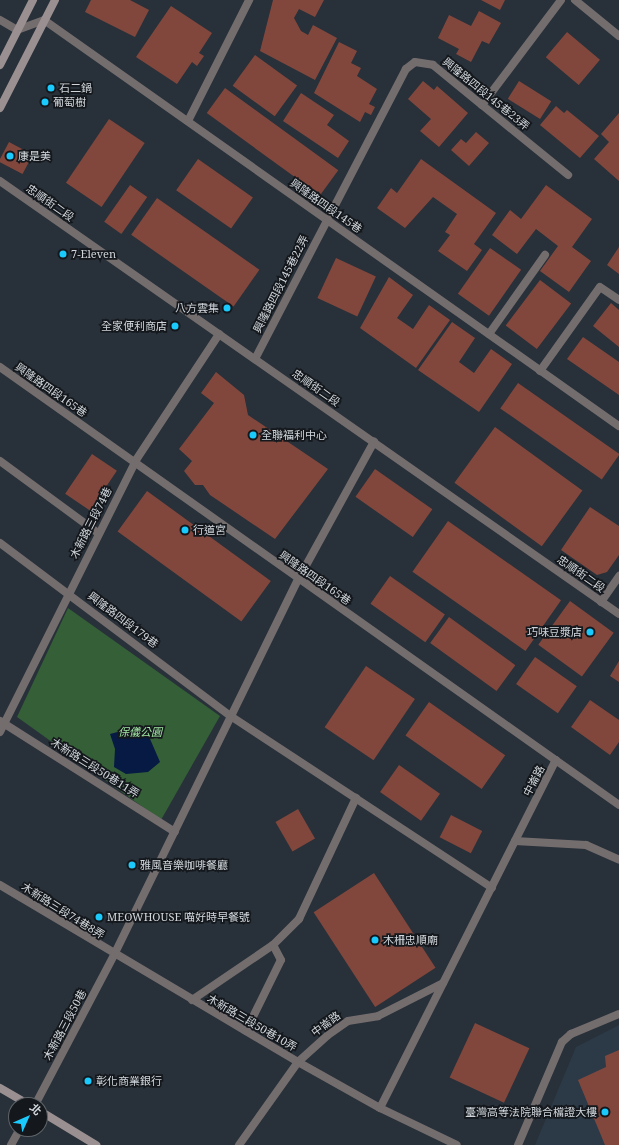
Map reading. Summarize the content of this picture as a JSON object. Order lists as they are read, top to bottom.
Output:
{
  "streets": {
    "street": [
      "興隆路四段145巷23弄",
      "忠順街二段",
      "興隆路四段145巷",
      "興隆路四段145巷22弄",
      "興隆路四段165巷",
      "木新路三段74巷",
      "興隆路四段179巷",
      "木新路三段50巷11弄",
      "中崙路",
      "木新路三段74巷8弄",
      "木新路三段50巷10弄",
      "木新路三段50巷"
    ]
  },
  "crossings": [
    ["興隆路四段145巷23弄", "興隆路四段145巷"],
    ["興隆路四段145巷23弄", "興隆路四段145巷22弄"],
    ["忠順街二段", "興隆路四段145巷22弄"],
    ["忠順街二段", "木新路三段74巷"],
    ["忠順街二段", "木新路三段50巷"],
    ["興隆路四段145巷", "興隆路四段145巷22弄"],
    ["興隆路四段165巷", "木新路三段74巷"],
    ["興隆路四段165巷", "中崙路"],
    ["興隆路四段165巷", "木新路三段50巷"],
    ["木新路三段74巷", "興隆路四段179巷"],
    ["木新路三段74巷", "木新路三段50巷11弄"],
    ["興隆路四段179巷", "中崙路"],
    ["興隆路四段179巷", "木新路三段50巷"],
    ["木新路三段50巷11弄", "木新路三段50巷"],
    ["中崙路", "木新路三段50巷10弄"],
    ["木新路三段74巷8弄", "木新路三段50巷10弄"],
    ["木新路三段74巷8弄", "木新路三段50巷"],
    ["木新路三段50巷10弄", "木新路三段50巷"]
  ],
  "parks": ["保儀公園"],
  "places": [
    "石二鍋",
    "葡萄樹",
    "康是美",
    "7-Eleven",
    "八方雲集",
    "全家便利商店",
    "全聯福利中心",
    "行道宮",
    "巧味豆漿店",
    "雅風音樂咖啡餐廳",
    "MEOWHOUSE 喵好時早餐號",
    "木柵忠順廟",
    "彰化商業銀行",
    "臺灣高等法院聯合檔證大樓"
  ],
  "north": "top right"
}
